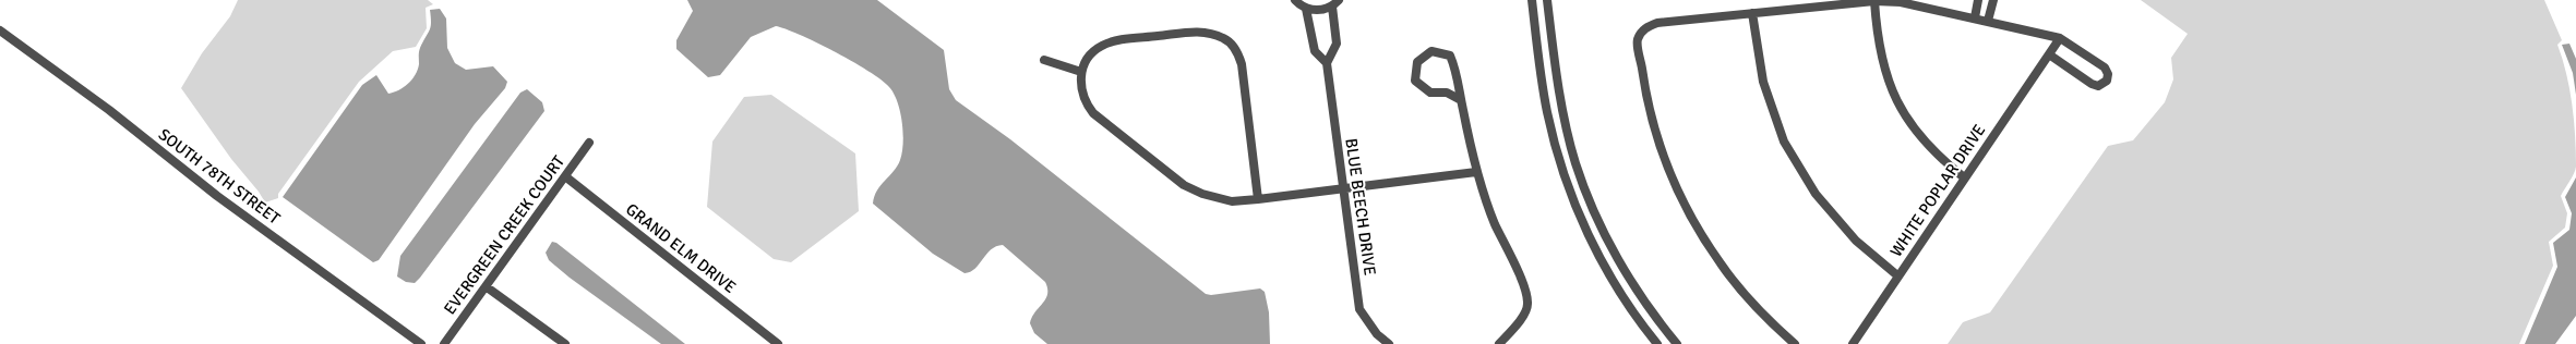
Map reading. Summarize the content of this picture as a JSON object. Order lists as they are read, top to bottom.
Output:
{
  "streets": {
    "street": [
      "SOUTH 78TH STREET",
      "WHITE POPLAR DRIVE",
      "BLUE BEECH DRIVE",
      "EVERGREEN CREEK COURT",
      "GRAND ELM DRIVE"
    ]
  },
  "crossings": [
    ["EVERGREEN CREEK COURT", "GRAND ELM DRIVE"]
  ]
}
